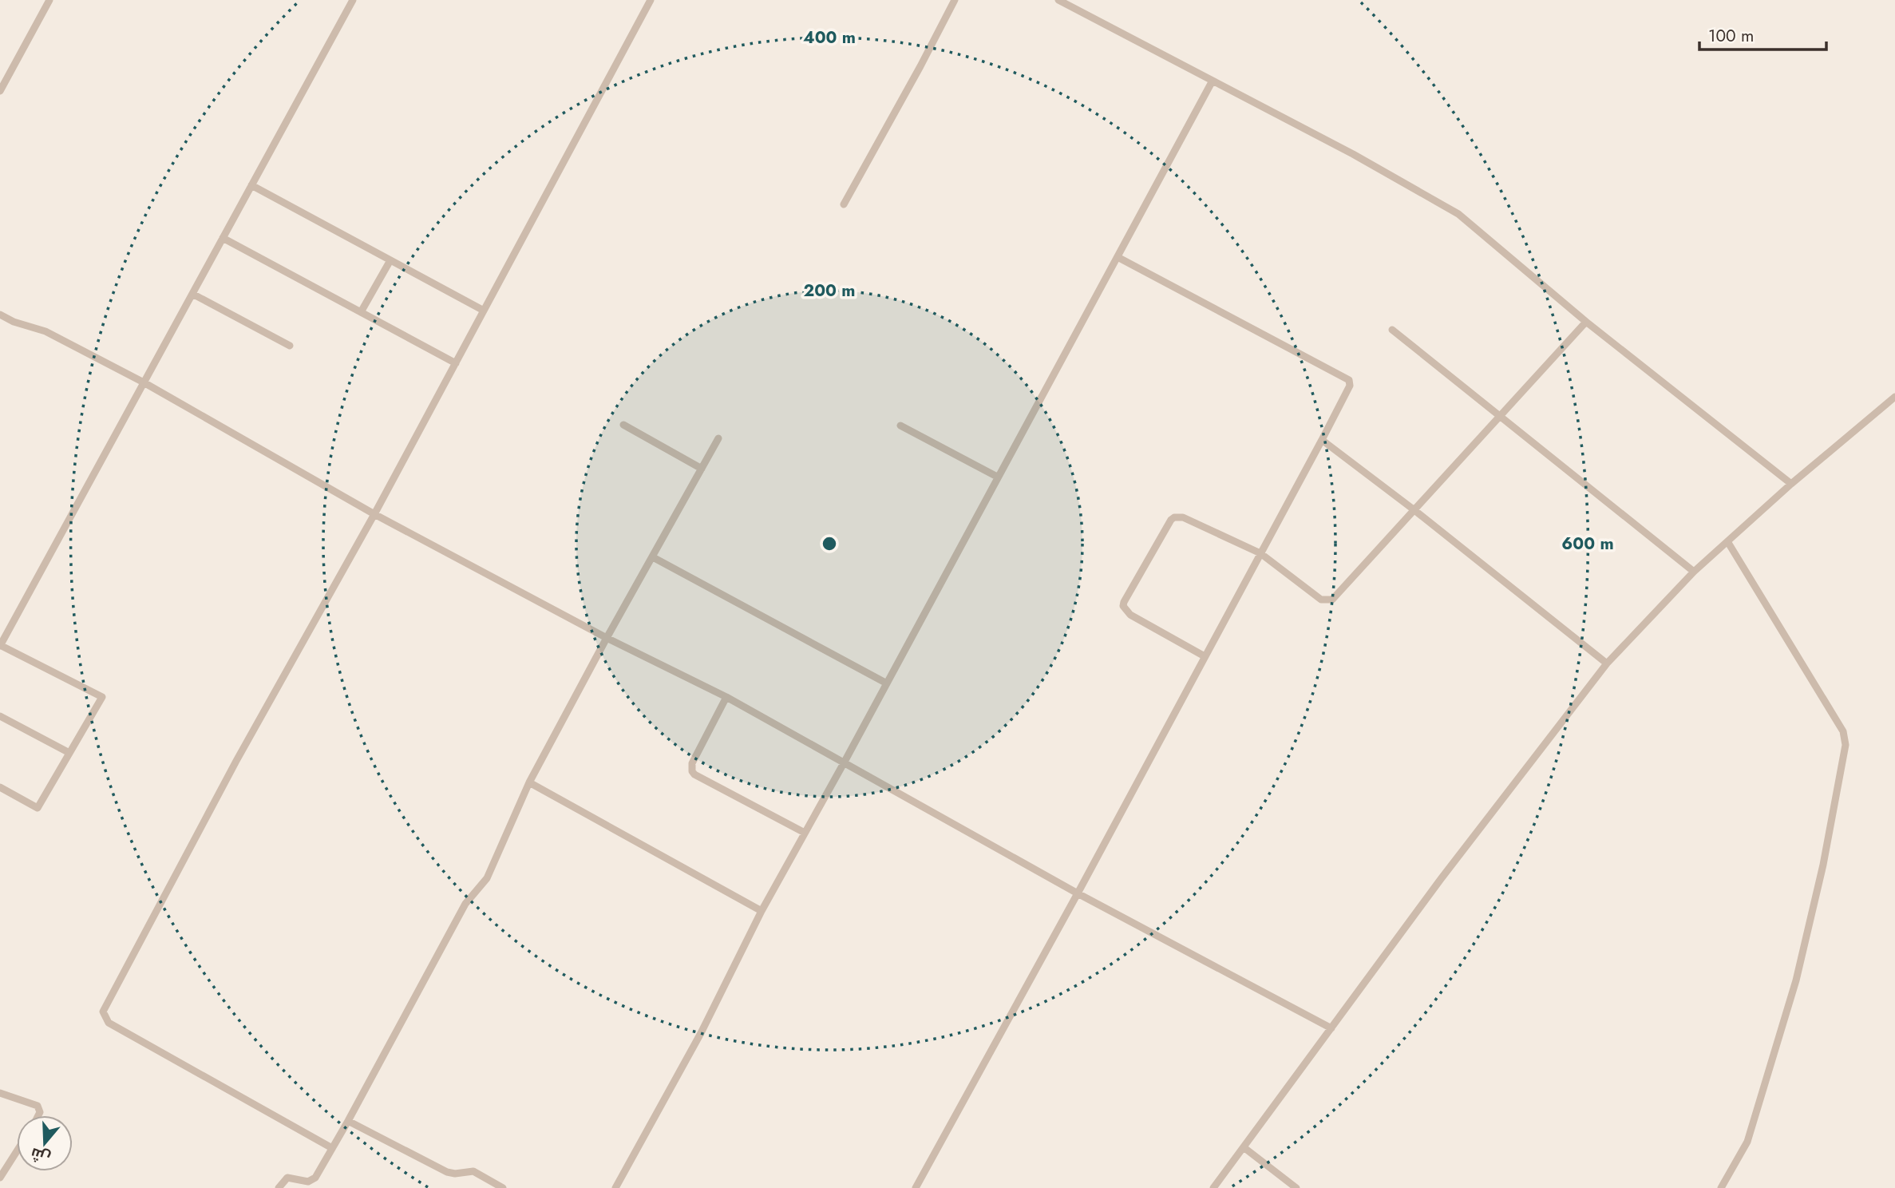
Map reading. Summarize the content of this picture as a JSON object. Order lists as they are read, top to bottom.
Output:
{
  "scale_bar": "100 m",
  "north": "bottom",
  "rings": ["400 m", "200 m", "600 m"]
}
